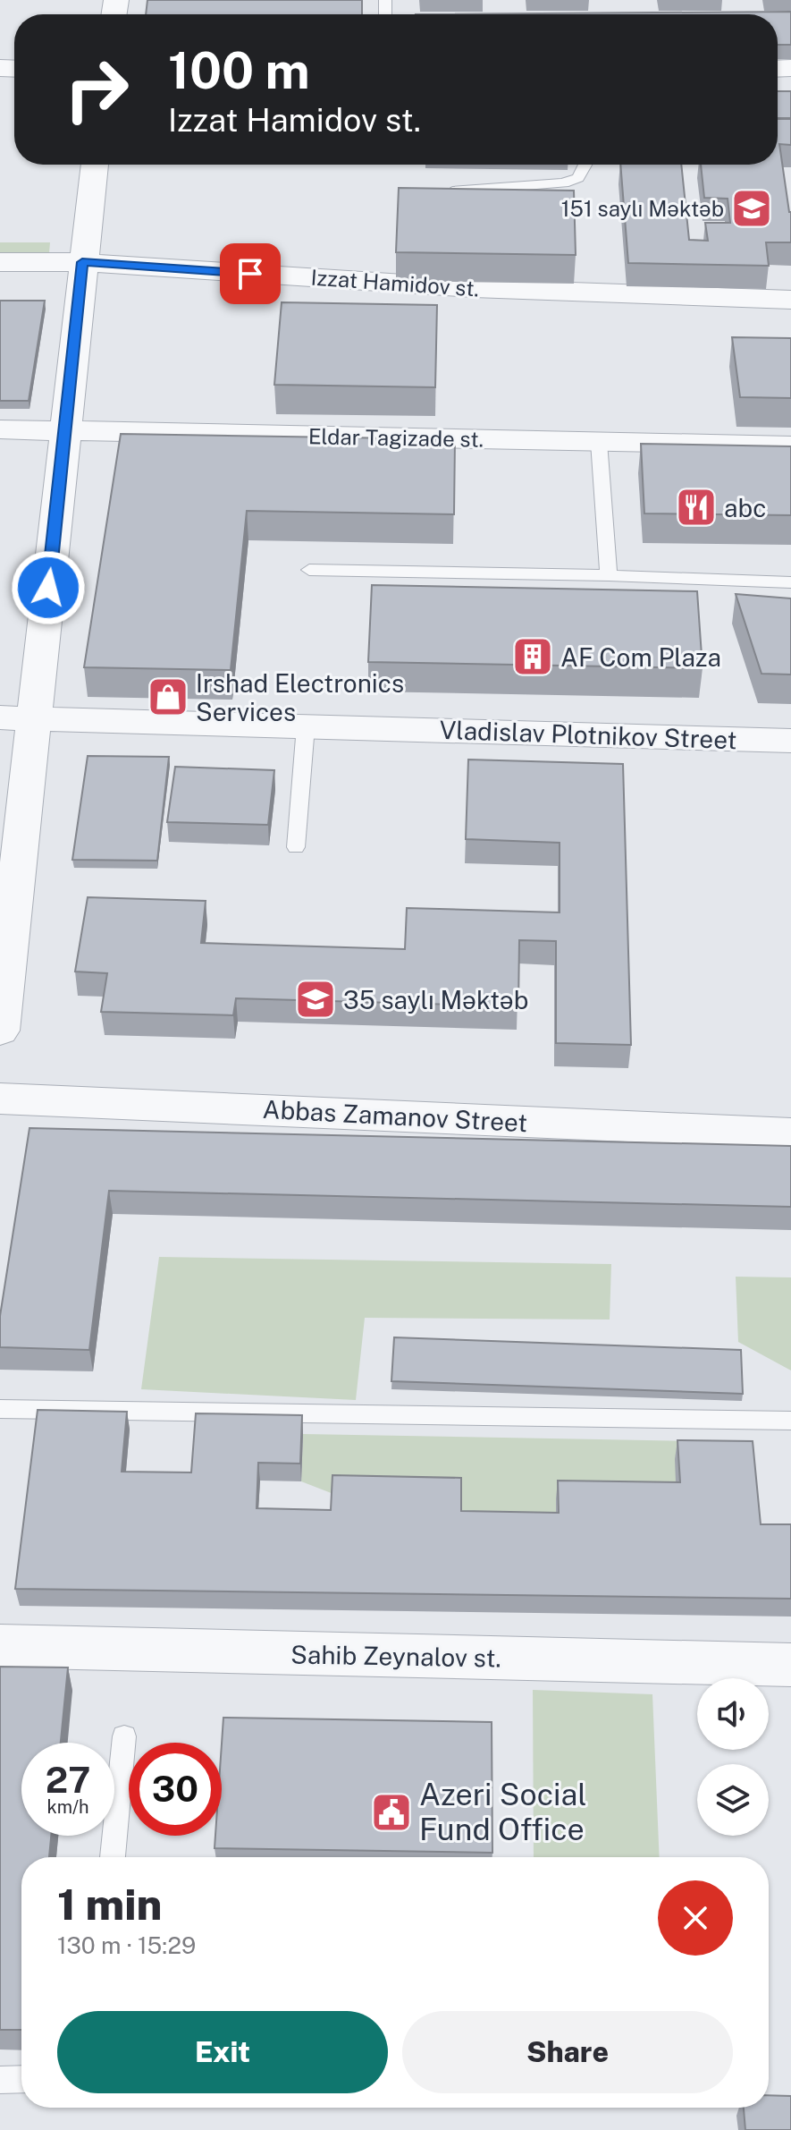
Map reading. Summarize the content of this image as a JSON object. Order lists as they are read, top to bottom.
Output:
{
  "streets": {
    "street": [
      "Izzat Hamidov st.",
      "Eldar Tagizade st.",
      "Vladislav Plotnikov Street",
      "Abbas Zamanov Street",
      "Sahib Zeynalov st."
    ]
  },
  "places": {
    "school or university": ["151 saylı Məktəb", "35 saylı Məktəb"],
    "restaurant": ["abc"],
    "building": ["AF Com Plaza"],
    "shop": ["Irshad Electronics Services"],
    "public building": ["Azeri Social Fund Office"]
  },
  "page": {
    "turn": ["100 m", "Izzat Hamidov st."],
    "speed": "27 km/h",
    "limit": "30",
    "heading": ["1 min", "130 m · 15:29"],
    "buttons": ["Exit", "Share"]
  }
}
